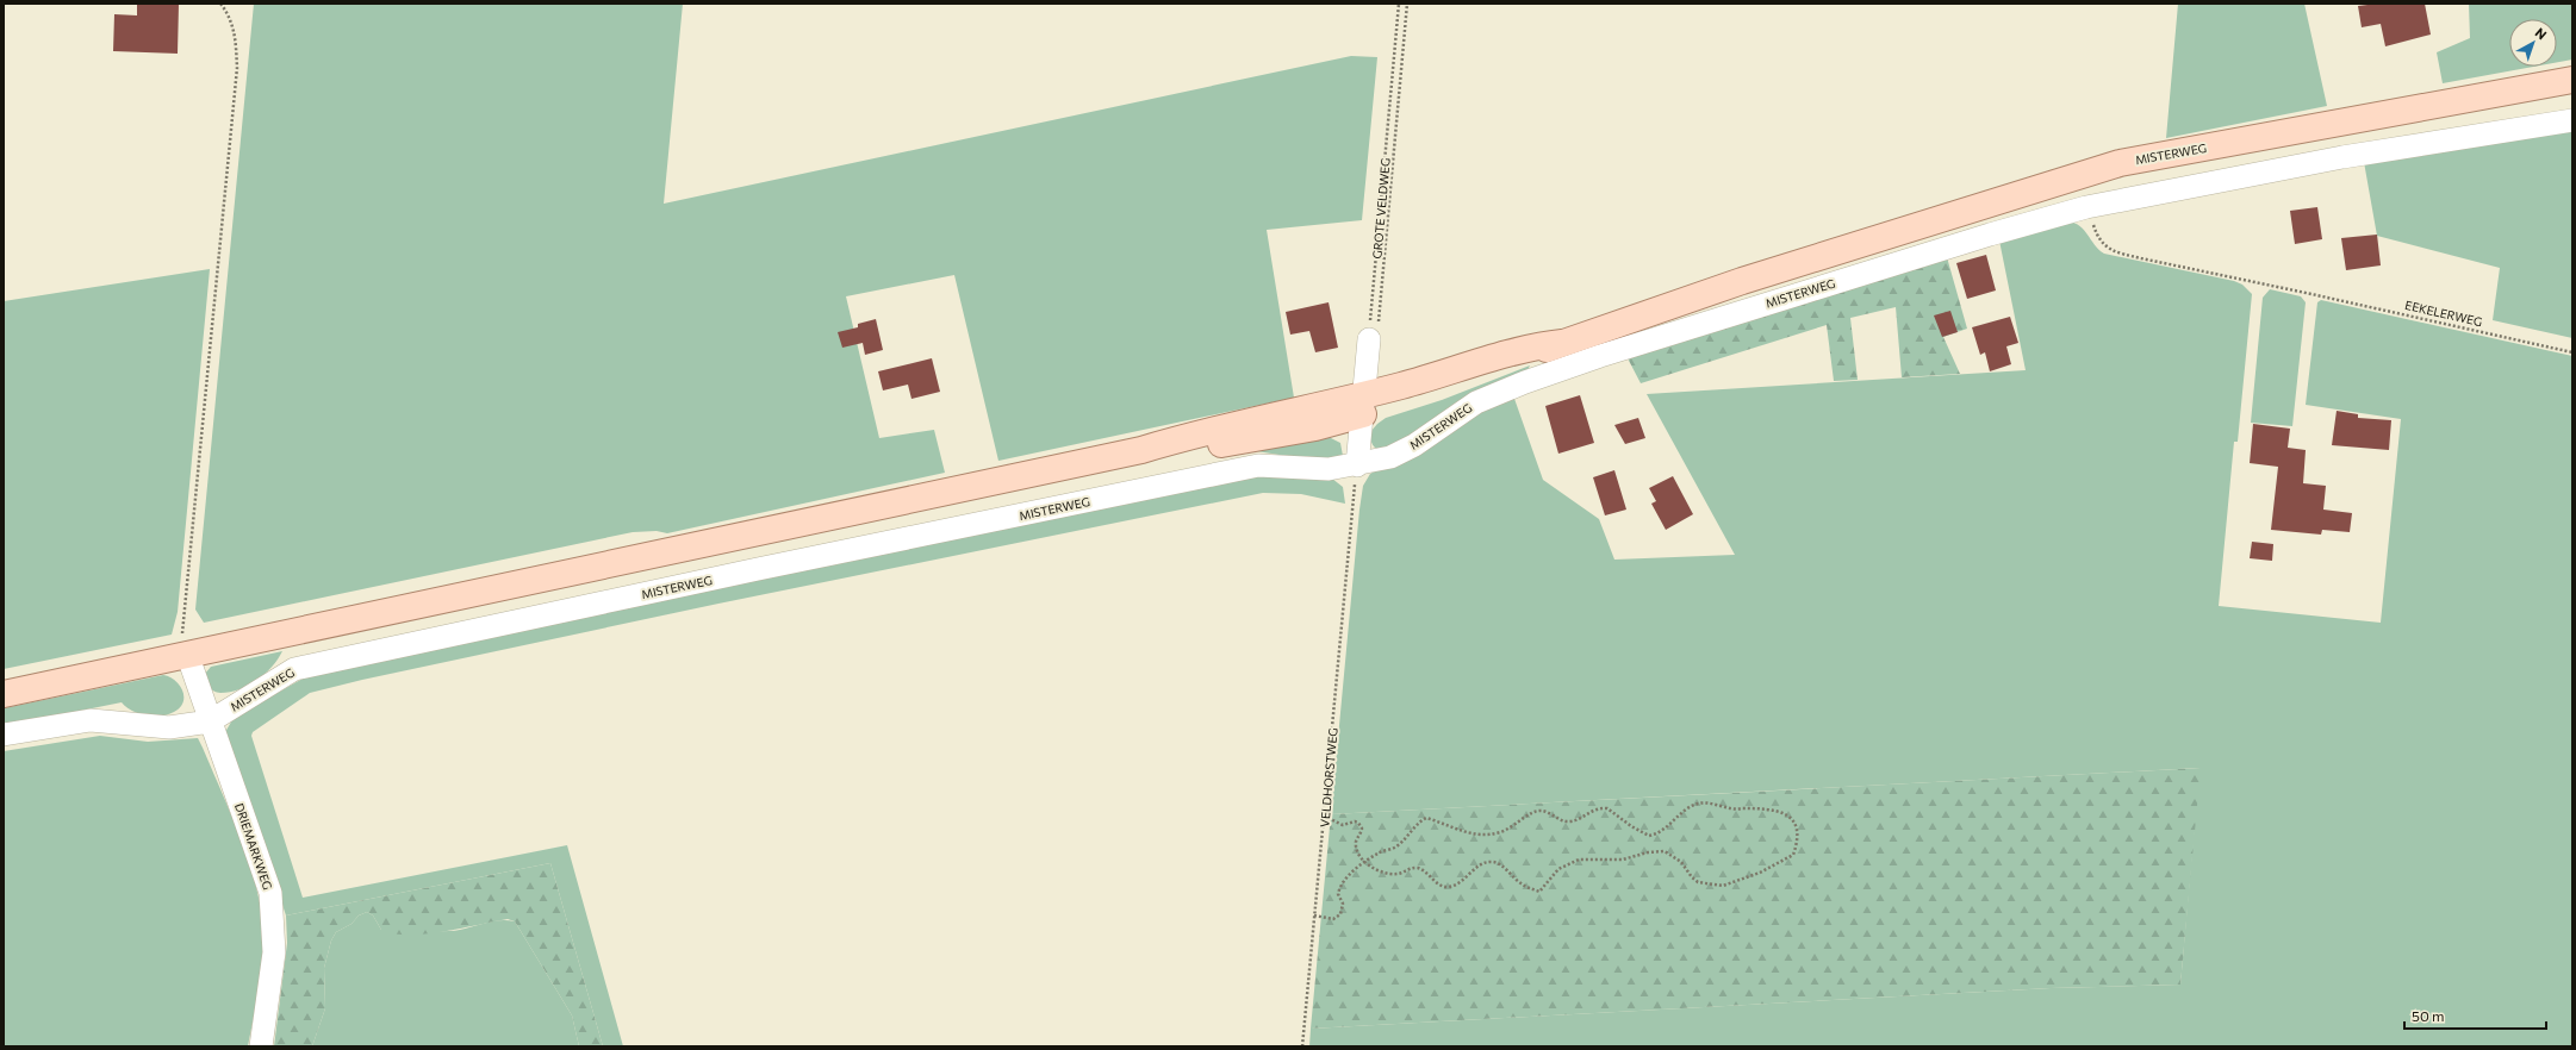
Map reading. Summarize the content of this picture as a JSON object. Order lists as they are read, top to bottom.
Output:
{
  "streets": {
    "main road": ["MISTERWEG"],
    "street": ["DRIEMARKWEG"],
    "path": ["GROTE VELDWEG", "EEKELERWEG", "VELDHORSTWEG"]
  },
  "crossings": [
    ["MISTERWEG", "EEKELERWEG"],
    ["MISTERWEG", "DRIEMARKWEG"]
  ],
  "scale_bar": "50 m",
  "north": "top right"
}
